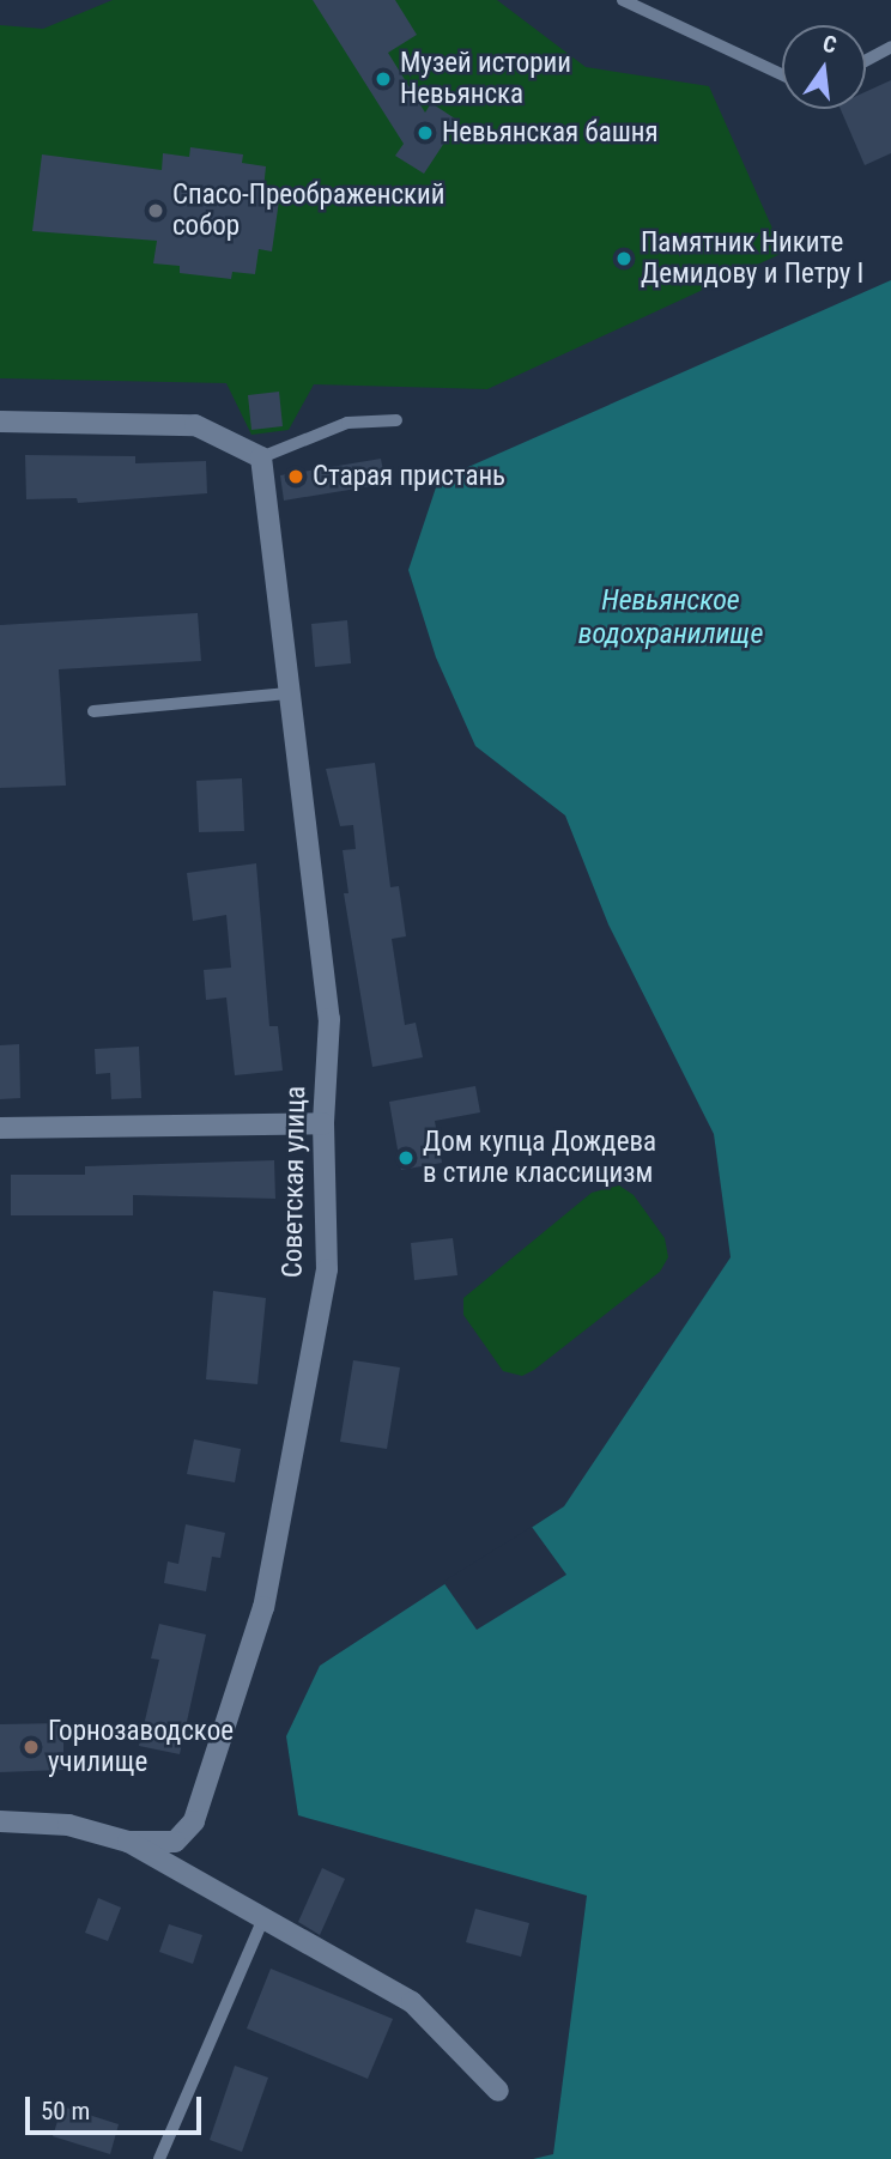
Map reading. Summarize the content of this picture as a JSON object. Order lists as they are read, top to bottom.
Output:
{
  "streets": {
    "street": ["Советская улица"]
  },
  "water": ["Невьянское водохранилище"],
  "places": [
    "Музей истории Невьянска",
    "Невьянская башня",
    "Спасо-Преображенский собор",
    "Памятник Никите Демидову и Петру I",
    "Старая пристань",
    "Дом купца Дождева в стиле классицизм",
    "Горнозаводское училище"
  ],
  "scale_bar": "50 m",
  "north": "top"
}
